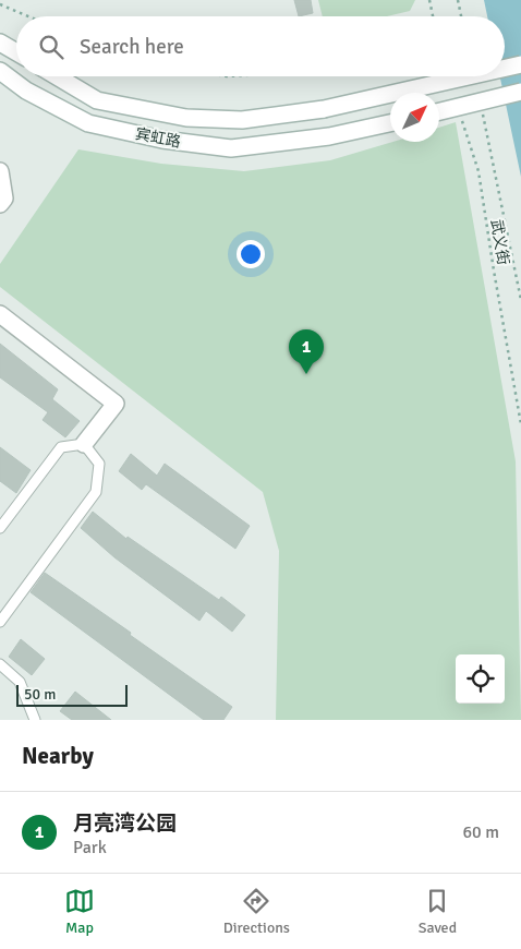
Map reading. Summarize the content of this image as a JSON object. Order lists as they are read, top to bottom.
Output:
{
  "streets": {
    "main road": ["宾虹路"],
    "path": ["武义街"]
  },
  "scale_bar": "50 m",
  "north": "top right",
  "page": {
    "search": "Search here",
    "pins": "1",
    "scale": "50 m",
    "heading": "Nearby",
    "list": [
      {
        "mark": "1",
        "name": "月亮湾公园",
        "note": "Park",
        "value": "60 m"
      }
    ],
    "nav": ["Map", "Directions", "Saved"]
  }
}
